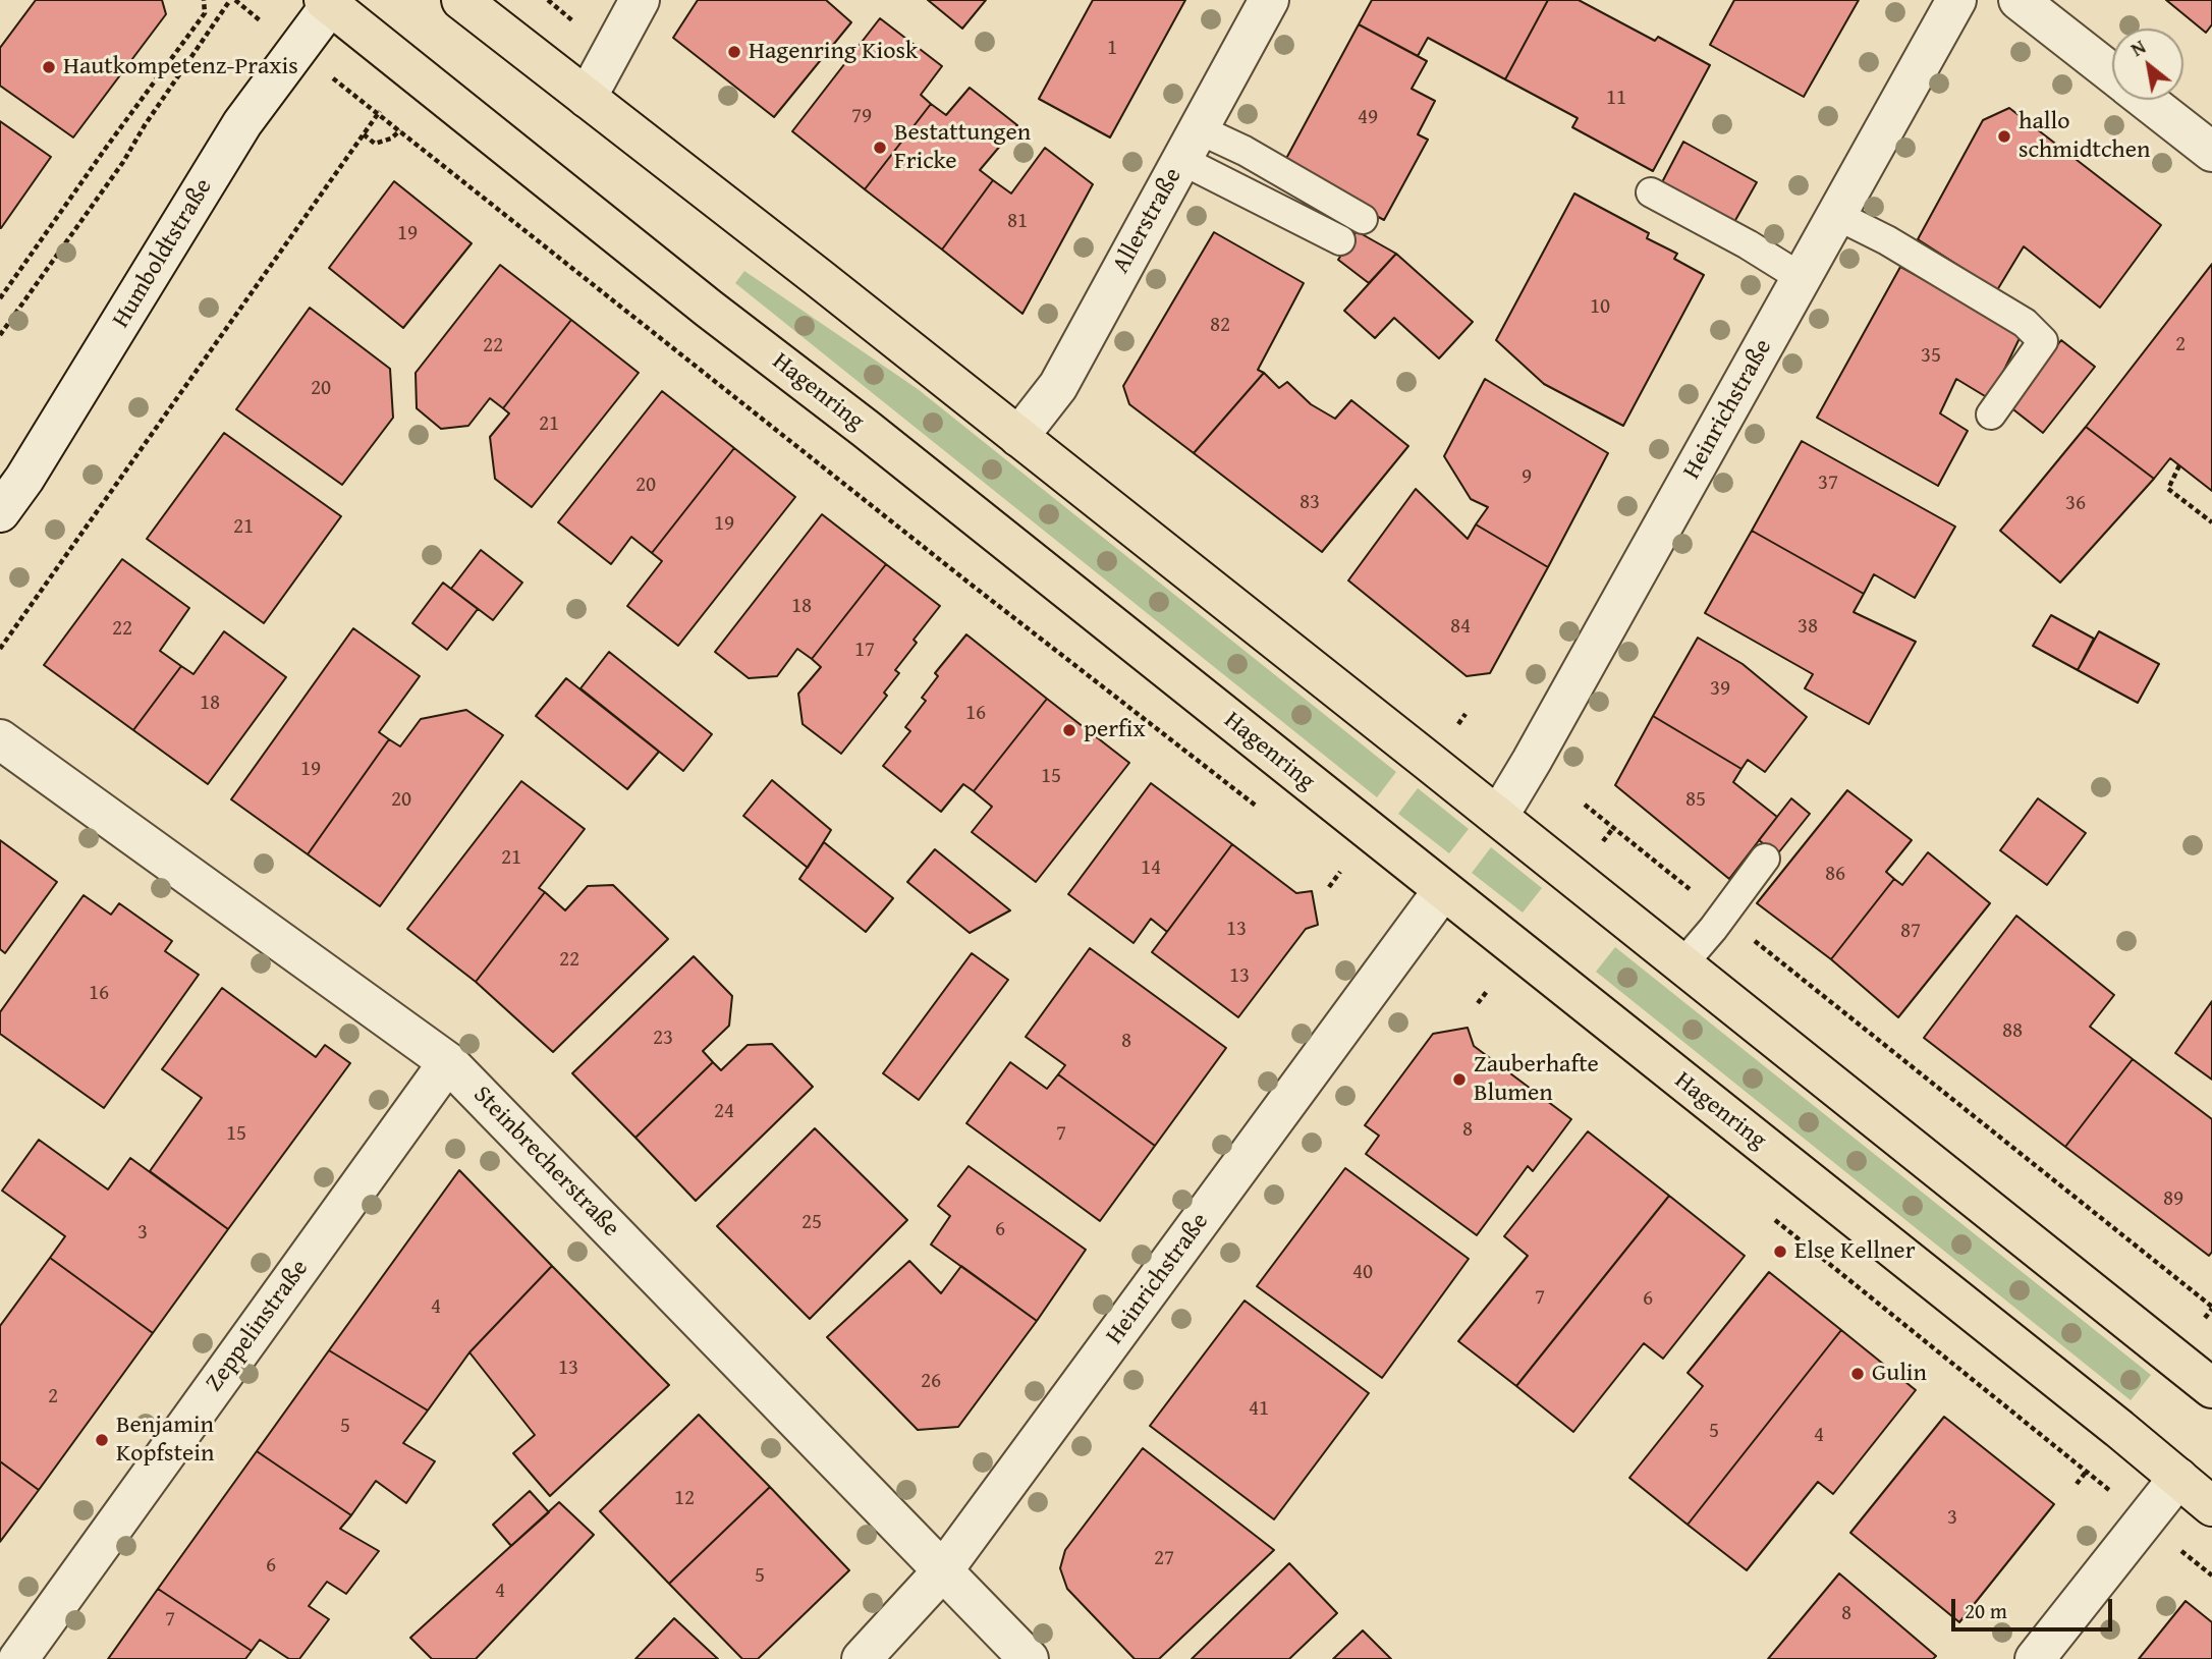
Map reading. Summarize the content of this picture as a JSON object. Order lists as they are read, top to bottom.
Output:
{
  "streets": {
    "main road": ["Hagenring"],
    "street": [
      "Allerstraße",
      "Humboldtstraße",
      "Heinrichstraße",
      "Steinbrecherstraße",
      "Zeppelinstraße"
    ]
  },
  "crossings": [
    ["Humboldtstraße", "Hagenring"],
    ["Hagenring", "Heinrichstraße"],
    ["Heinrichstraße", "Steinbrecherstraße"],
    ["Steinbrecherstraße", "Zeppelinstraße"]
  ],
  "places": [
    "Hagenring Kiosk",
    "Hautkompetenz-Praxis",
    "hallo schmidtchen",
    "Bestattungen Fricke",
    "perfix",
    "Zauberhafte Blumen",
    "Else Kellner",
    "Gulin",
    "Benjamin Kopfstein"
  ],
  "house_numbers": [
    "1",
    "11",
    "79",
    "49",
    "81",
    "19",
    "10",
    "82",
    "2",
    "22",
    "35",
    "20",
    "21",
    "9",
    "37",
    "20",
    "83",
    "36",
    "19",
    "21",
    "18",
    "84",
    "38",
    "22",
    "17",
    "39",
    "18",
    "16",
    "19",
    "15",
    "20",
    "85",
    "21",
    "14",
    "86",
    "13",
    "87",
    "22",
    "13",
    "16",
    "88",
    "23",
    "8",
    "24",
    "8",
    "15",
    "7",
    "89",
    "25",
    "6",
    "3",
    "40",
    "7",
    "6",
    "4",
    "13",
    "26",
    "2",
    "41",
    "5",
    "5",
    "4",
    "12",
    "3",
    "27",
    "6",
    "5",
    "4",
    "8",
    "7"
  ],
  "scale_bar": "20 m",
  "north": "top left"
}
